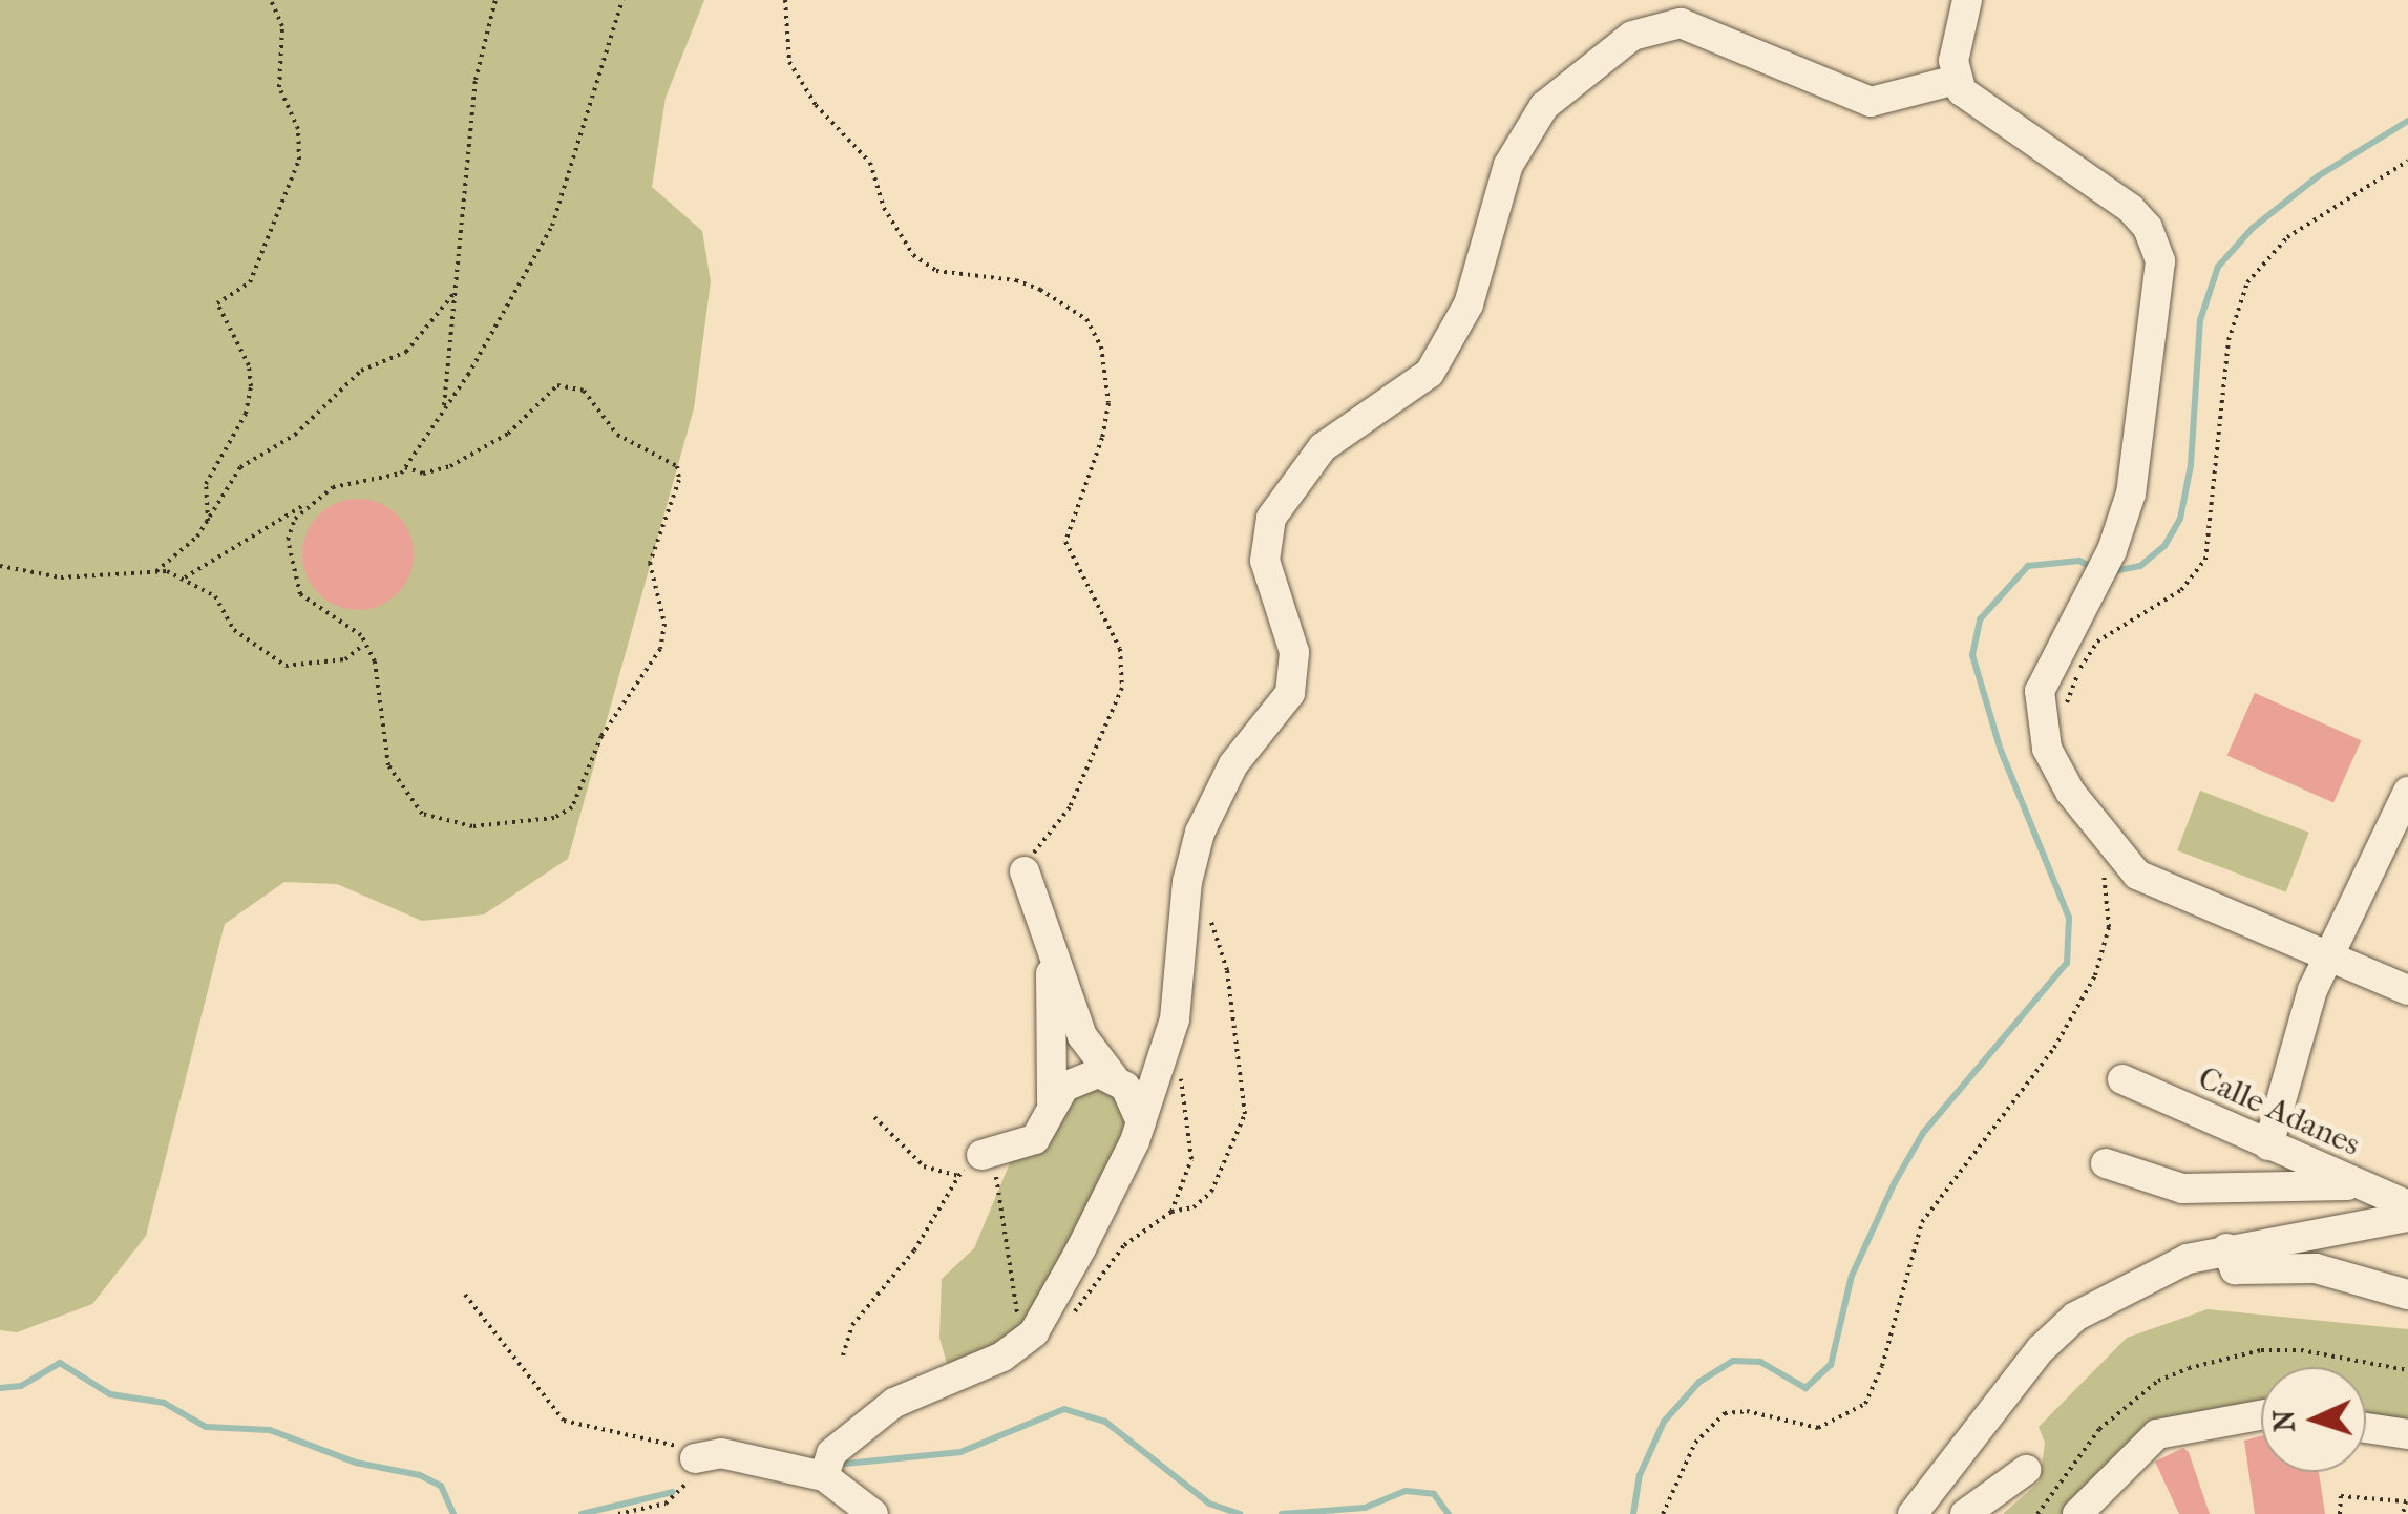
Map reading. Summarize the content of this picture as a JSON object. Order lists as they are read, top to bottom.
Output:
{
  "streets": {
    "street": ["Calle Adanes"]
  },
  "north": "left"
}
